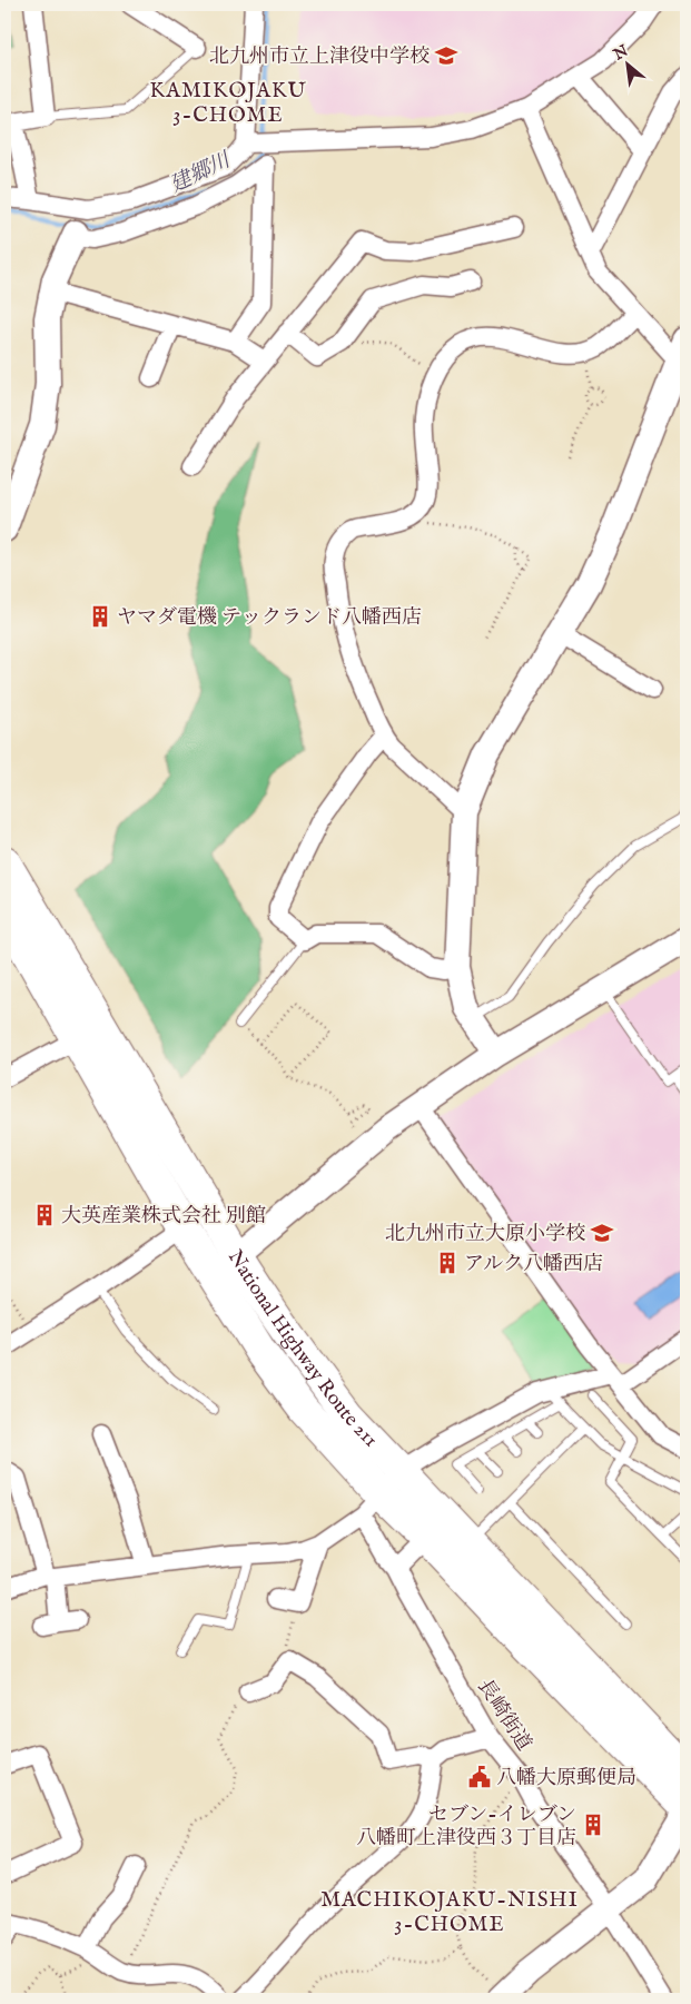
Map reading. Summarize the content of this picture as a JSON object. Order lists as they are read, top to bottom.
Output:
{
  "streets": {
    "highway": ["National Highway Route 211"],
    "street": ["長崎街道"]
  },
  "crossings": [
    ["National Highway Route 211", "長崎街道"]
  ],
  "districts": ["KAMIKOJAKU 3-CHOME", "MACHIKOJAKU-NISHI 3-CHOME"],
  "water": ["建郷川"],
  "places": {
    "school or university": ["北九州市立上津役中学校", "北九州市立大原小学校"],
    "building": [
      "ヤマダ電機 テックランド八幡西店",
      "大英産業株式会社 別館",
      "アルク八幡西店",
      "セブン-イレブン 八幡町上津役西３丁目店"
    ],
    "public building": ["八幡大原郵便局"]
  },
  "north": "top left"
}
